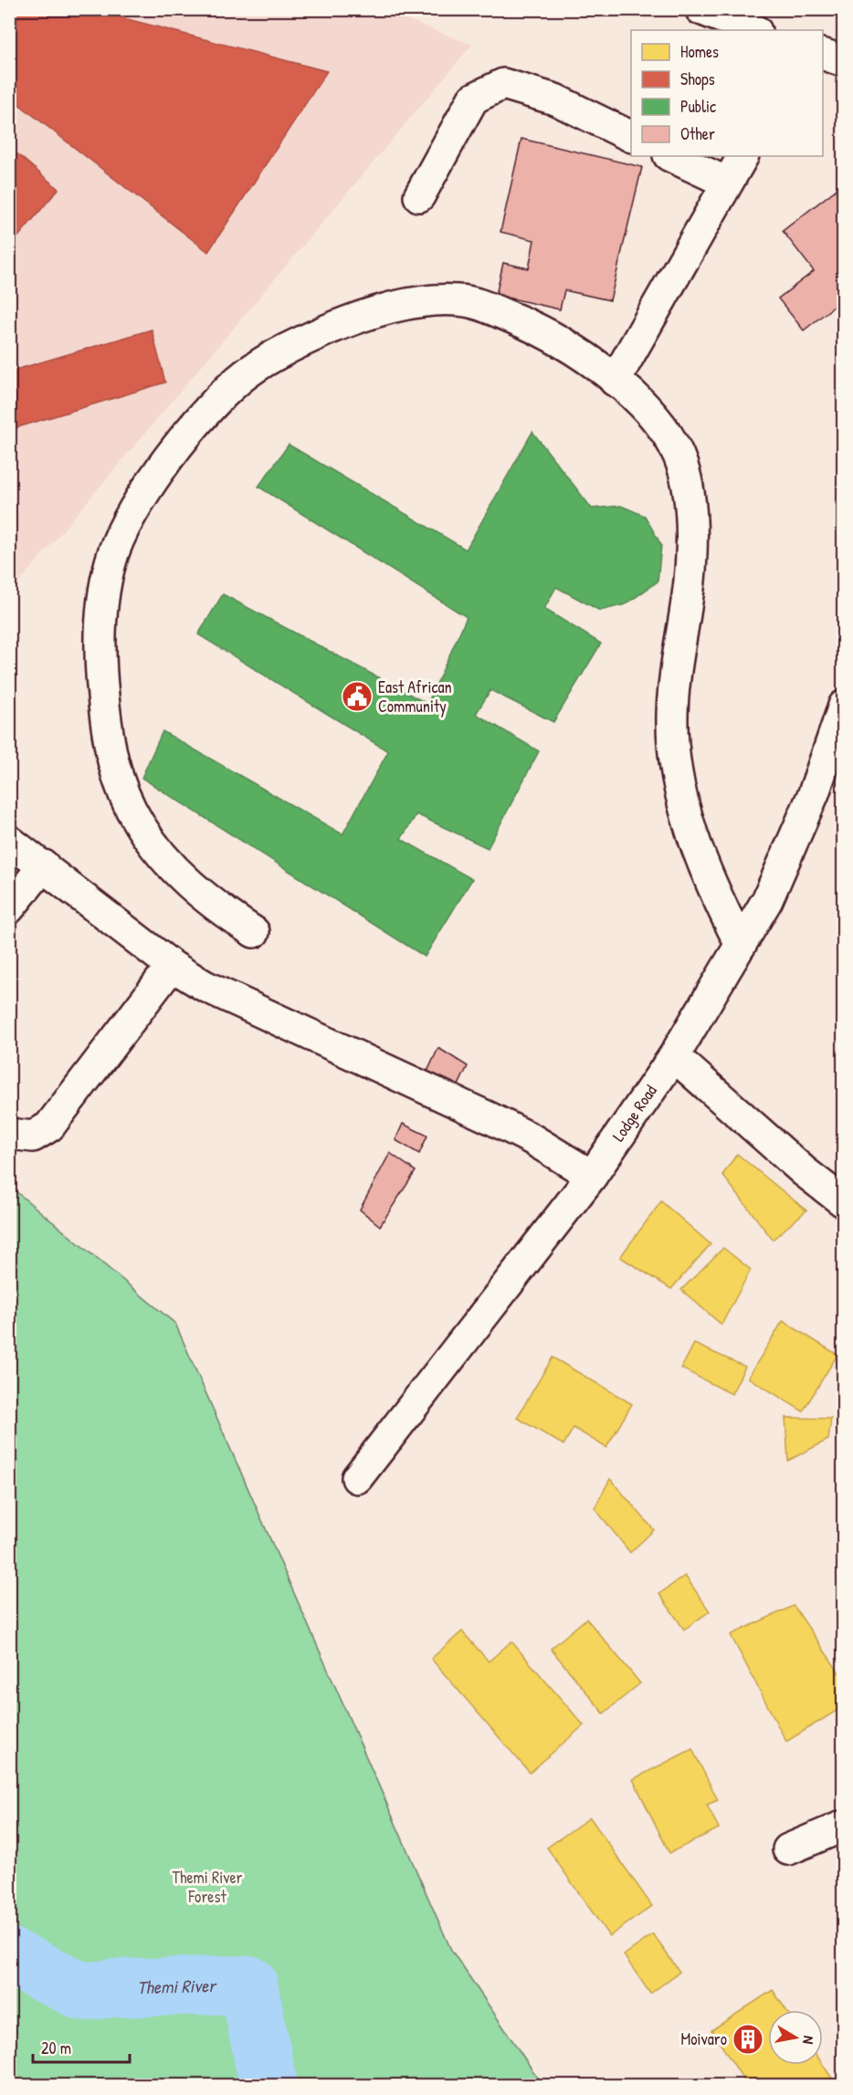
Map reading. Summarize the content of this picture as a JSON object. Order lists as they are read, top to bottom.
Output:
{
  "streets": {
    "street": ["Lodge Road"]
  },
  "water": ["Themi River"],
  "parks": ["Themi River Forest"],
  "places": {
    "public building": ["East African Community"],
    "building": ["Moivaro"]
  },
  "legend": [
    "Homes",
    "Shops",
    "Public",
    "Other"
  ],
  "scale_bar": "20 m",
  "north": "right"
}
